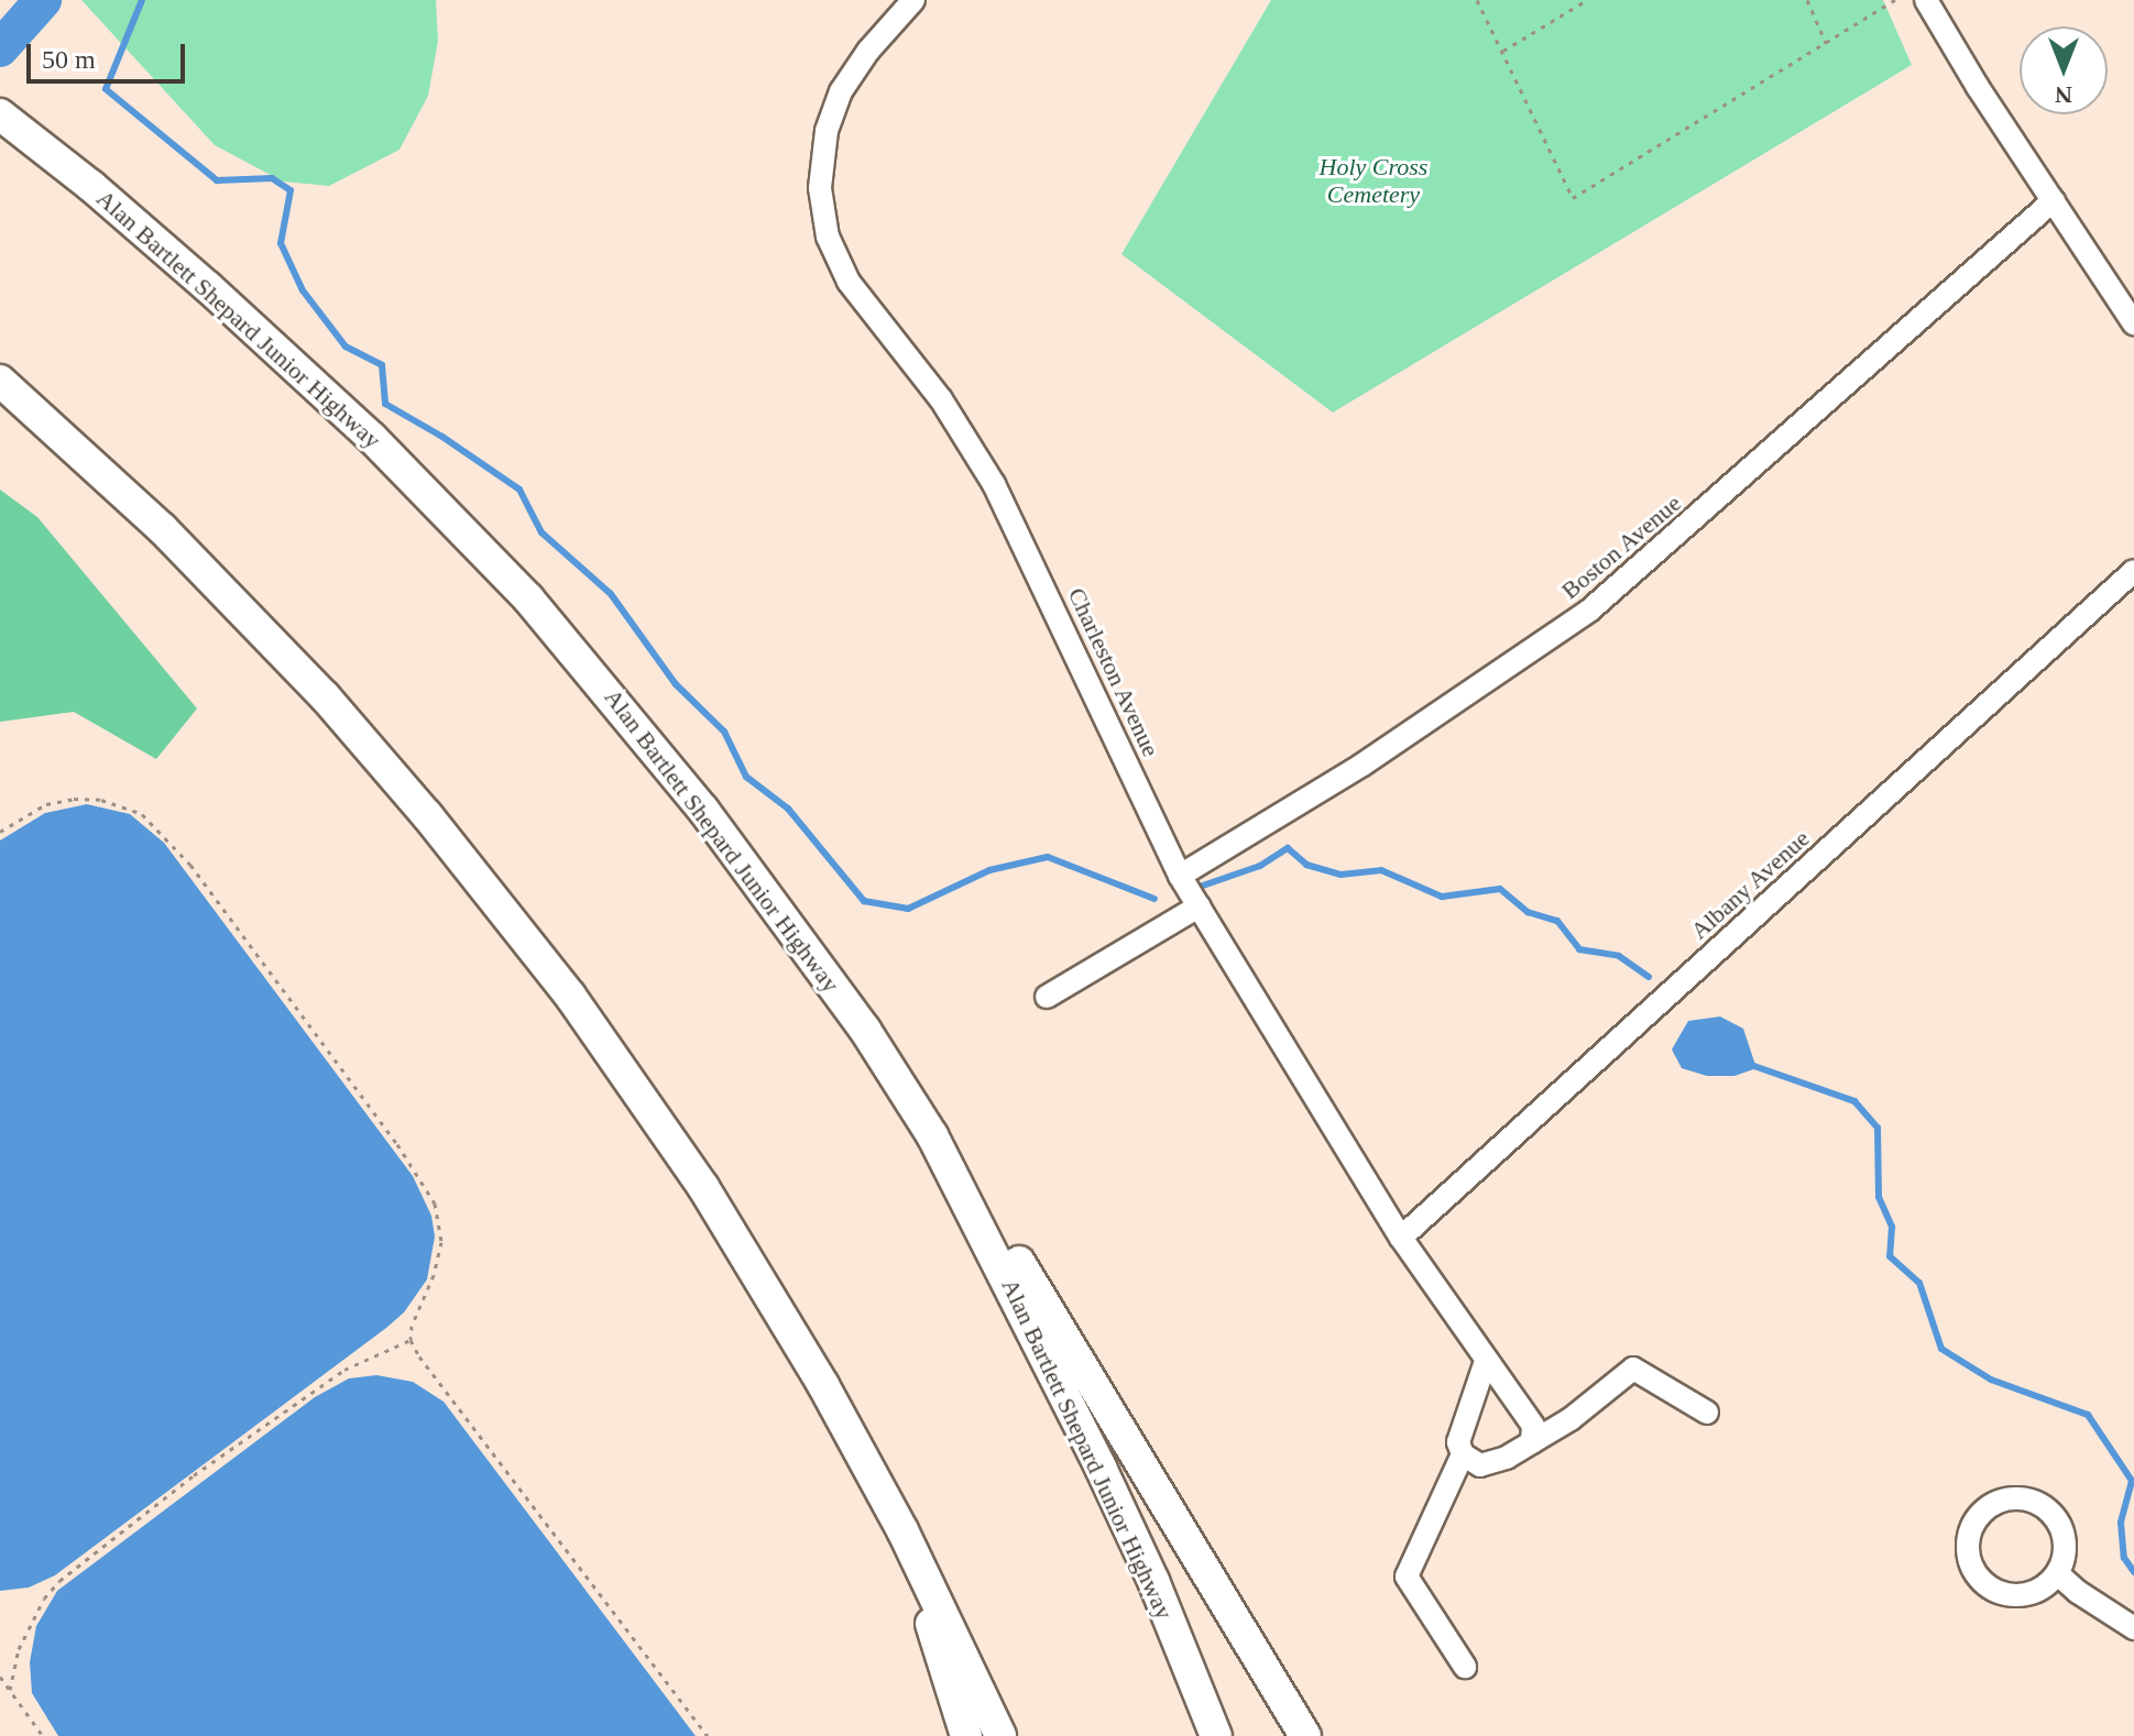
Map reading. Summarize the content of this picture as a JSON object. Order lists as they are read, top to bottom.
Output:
{
  "streets": {
    "highway": ["Alan Bartlett Shepard Junior Highway"],
    "street": ["Boston Avenue", "Charleston Avenue", "Albany Avenue"]
  },
  "crossings": [
    ["Boston Avenue", "Charleston Avenue"],
    ["Charleston Avenue", "Albany Avenue"]
  ],
  "parks": ["Holy Cross Cemetery"],
  "scale_bar": "50 m",
  "north": "bottom"
}
